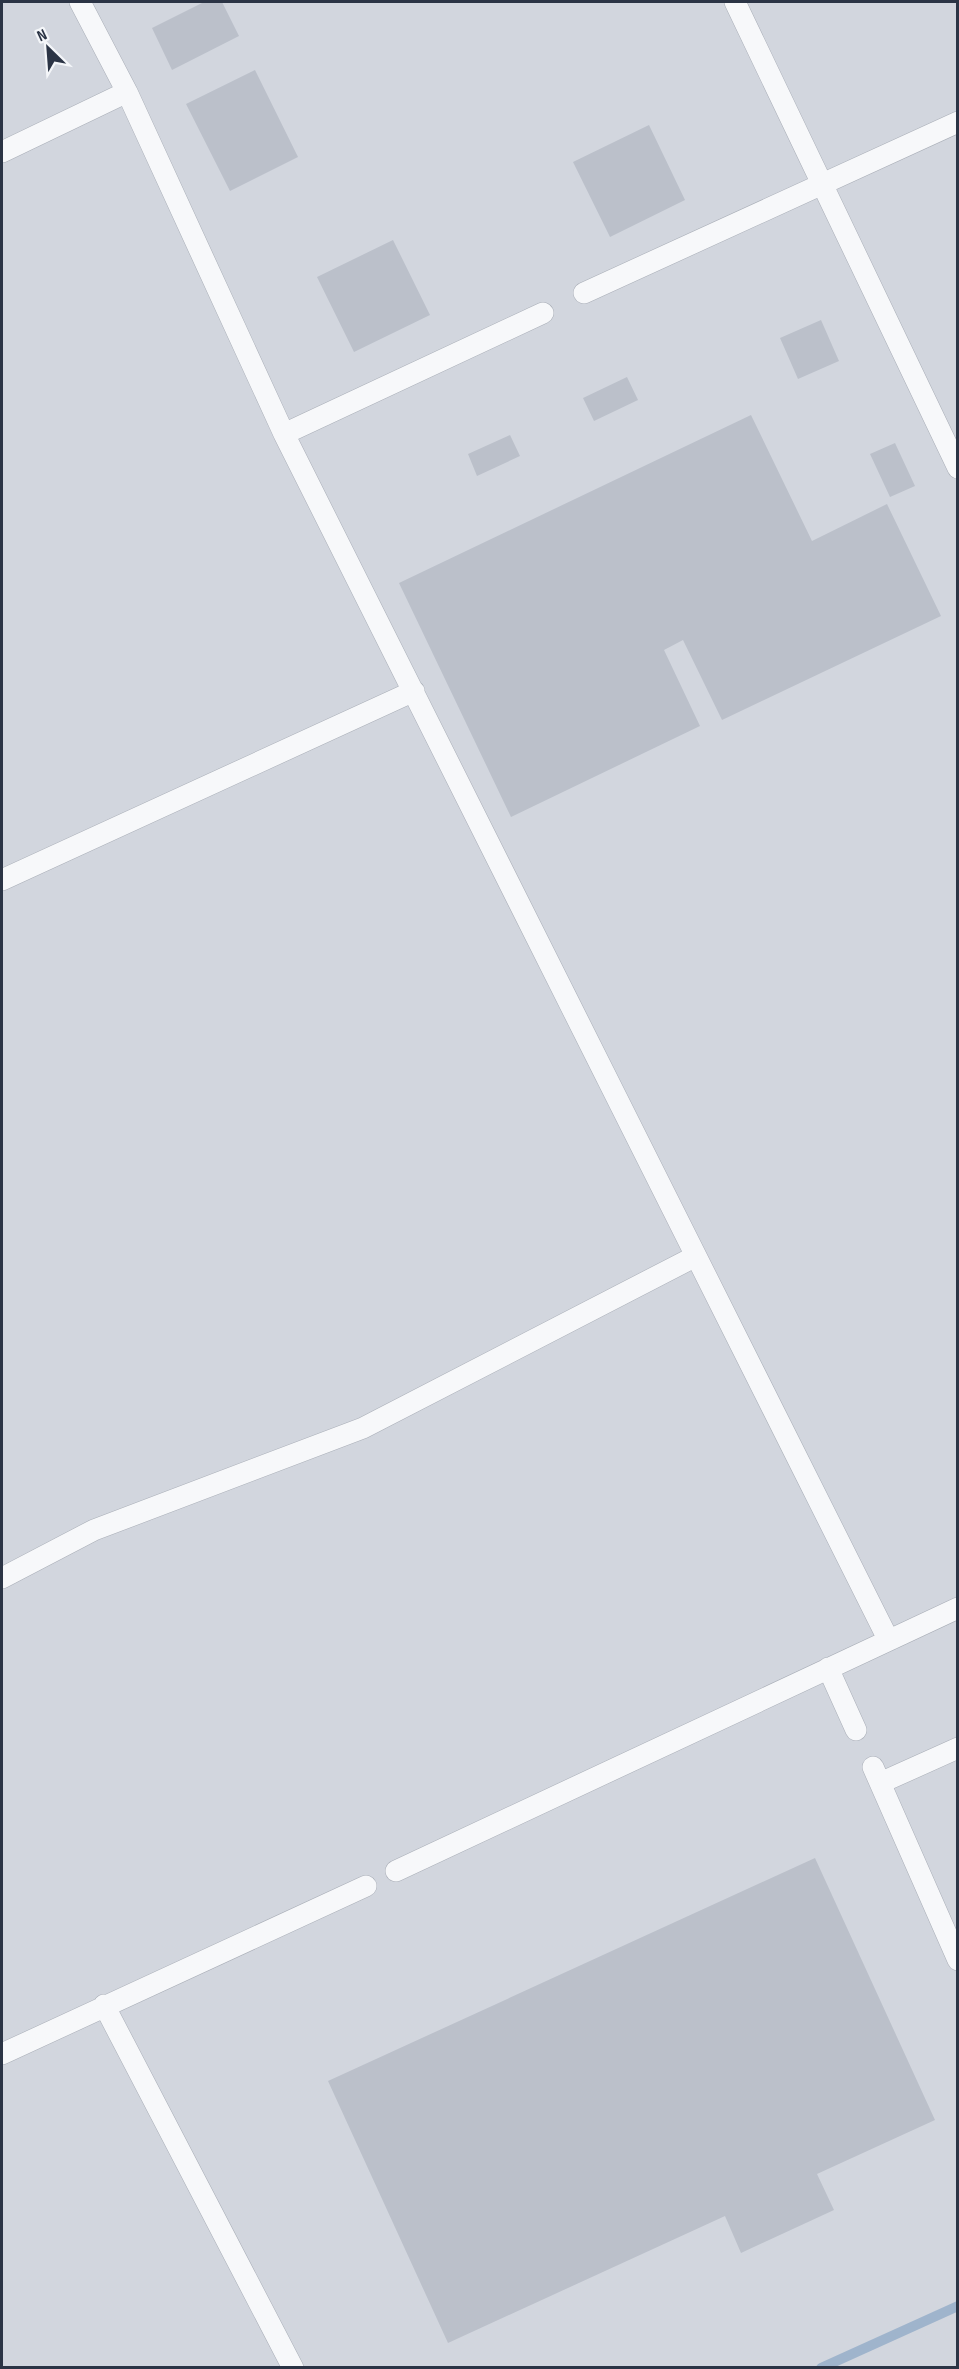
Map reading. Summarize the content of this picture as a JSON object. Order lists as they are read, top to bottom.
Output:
{
  "north": "top left"
}
